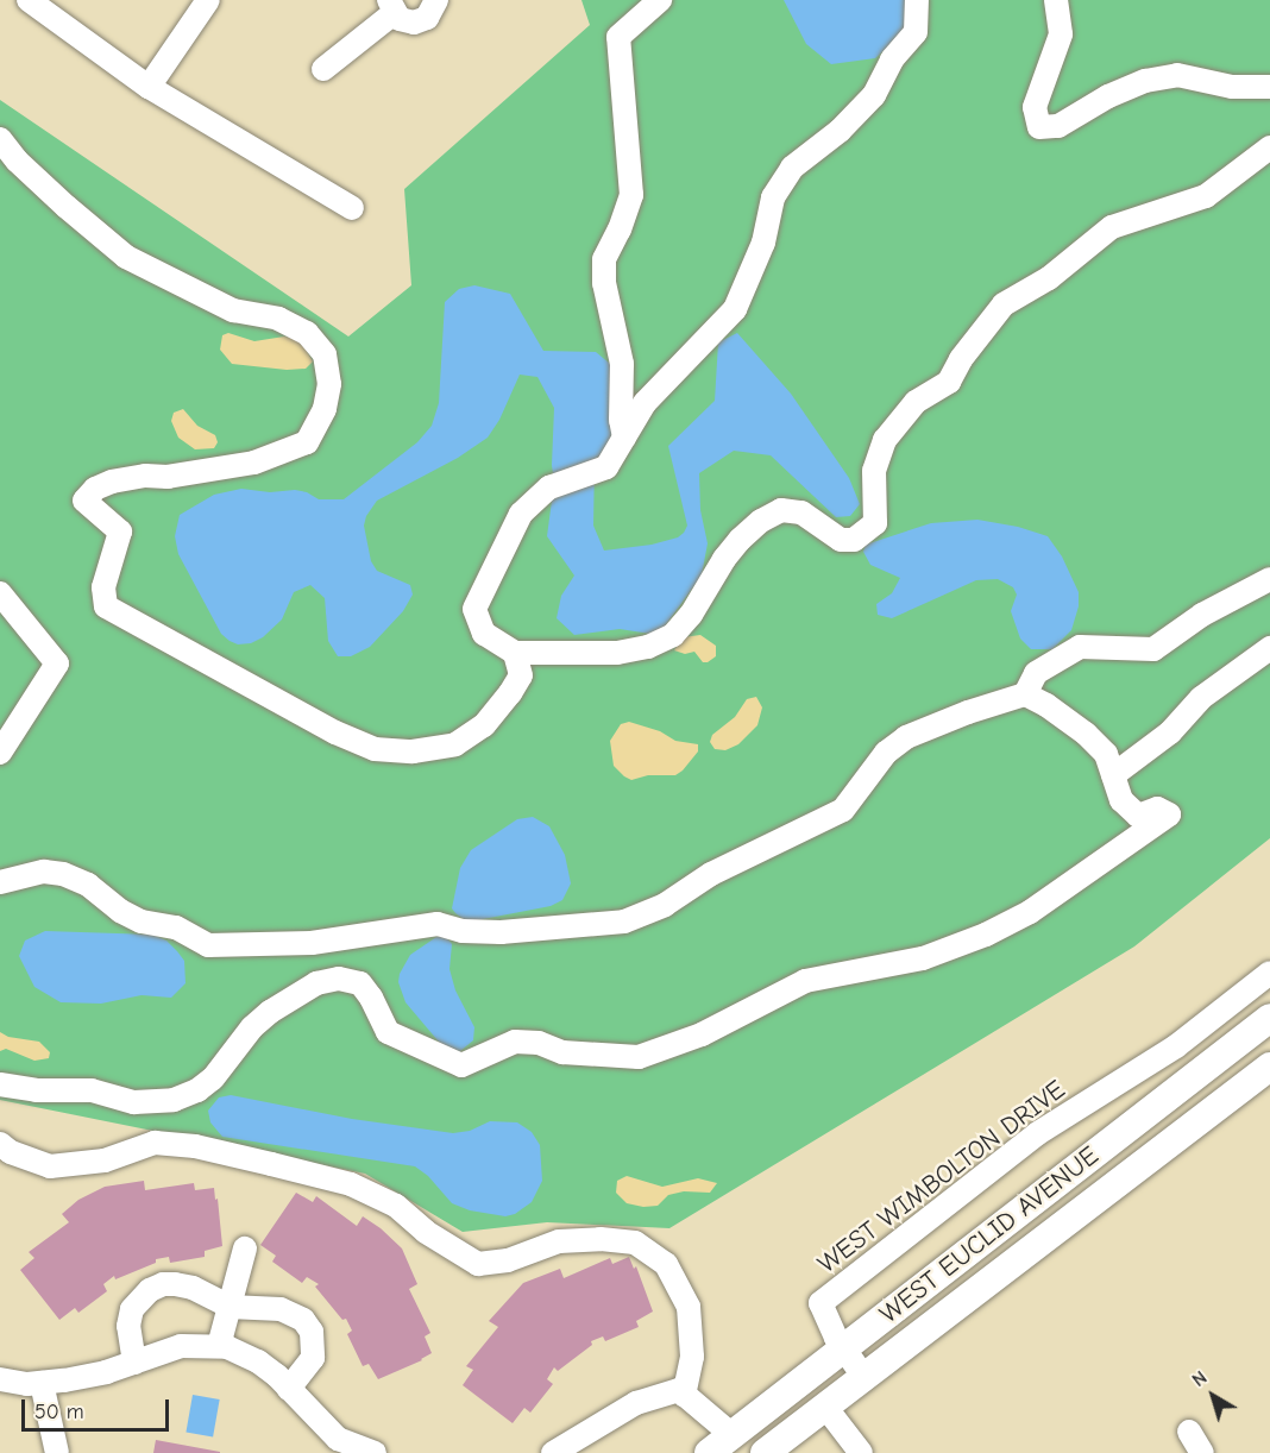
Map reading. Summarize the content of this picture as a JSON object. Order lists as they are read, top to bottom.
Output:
{
  "streets": {
    "main road": ["WEST EUCLID AVENUE"],
    "street": ["WEST WIMBOLTON DRIVE"]
  },
  "crossings": [
    ["WEST WIMBOLTON DRIVE", "WEST EUCLID AVENUE"]
  ],
  "scale_bar": "50 m",
  "north": "top left"
}
